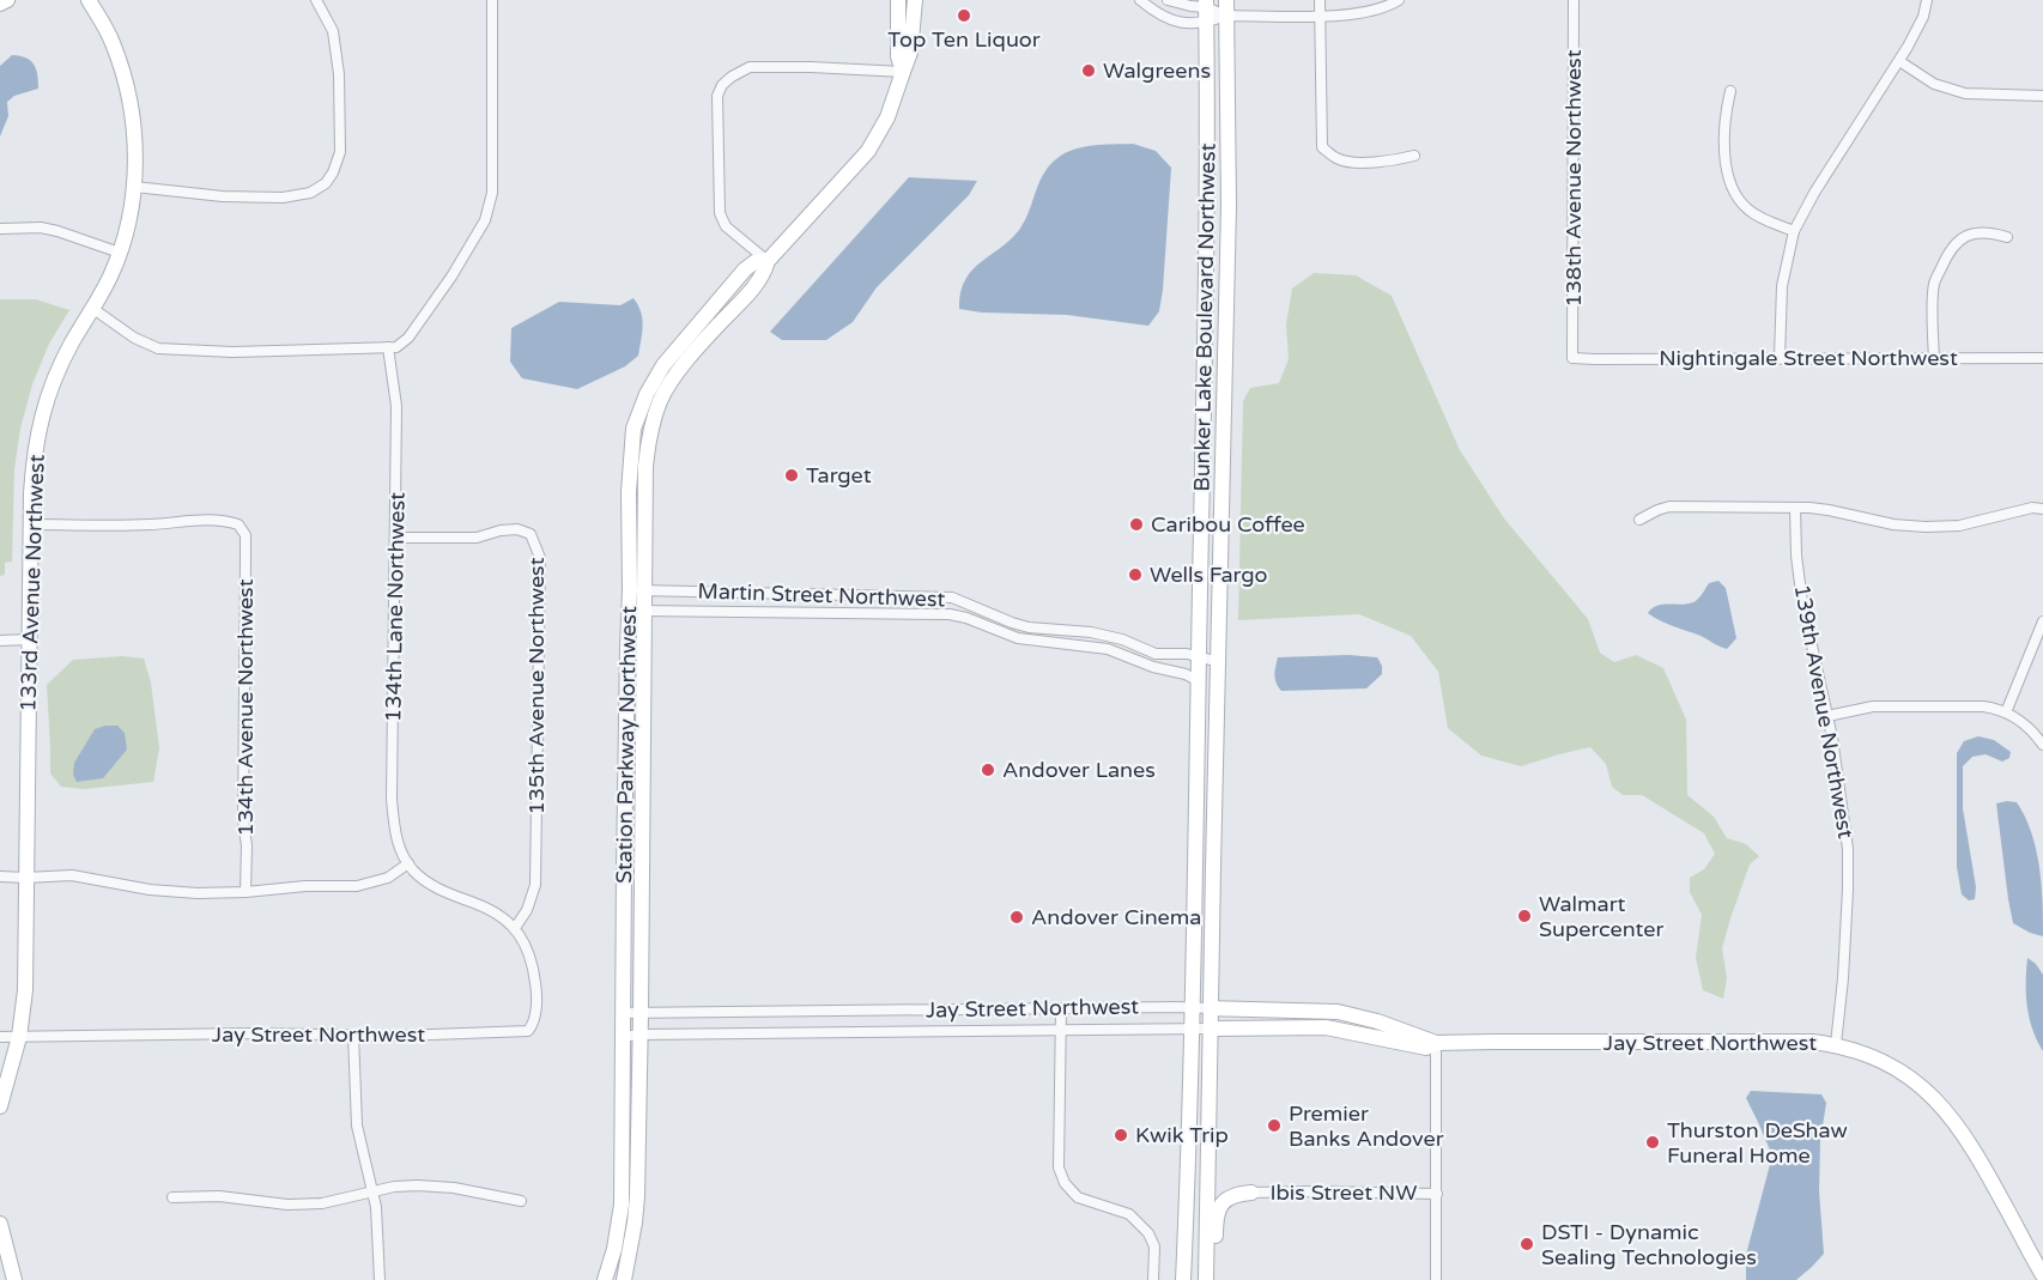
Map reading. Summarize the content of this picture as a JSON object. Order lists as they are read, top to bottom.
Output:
{
  "streets": {
    "street": [
      "138th Avenue Northwest",
      "Bunker Lake Boulevard Northwest",
      "Nightingale Street Northwest",
      "133rd Avenue Northwest",
      "Martin Street Northwest",
      "134th Lane Northwest",
      "135th Avenue Northwest",
      "134th Avenue Northwest",
      "139th Avenue Northwest",
      "Station Parkway Northwest",
      "Jay Street Northwest",
      "Ibis Street NW"
    ]
  },
  "crossings": [
    ["138th Avenue Northwest", "Nightingale Street Northwest"],
    ["Bunker Lake Boulevard Northwest", "Martin Street Northwest"],
    ["Bunker Lake Boulevard Northwest", "Jay Street Northwest"],
    ["133rd Avenue Northwest", "134th Avenue Northwest"],
    ["133rd Avenue Northwest", "Jay Street Northwest"],
    ["Martin Street Northwest", "Station Parkway Northwest"],
    ["134th Lane Northwest", "135th Avenue Northwest"],
    ["135th Avenue Northwest", "Jay Street Northwest"],
    ["139th Avenue Northwest", "Jay Street Northwest"],
    ["Station Parkway Northwest", "Jay Street Northwest"]
  ],
  "places": [
    "Top Ten Liquor",
    "Walgreens",
    "Target",
    "Caribou Coffee",
    "Wells Fargo",
    "Andover Lanes",
    "Walmart Supercenter",
    "Andover Cinema",
    "Premier Banks Andover",
    "Kwik Trip",
    "Thurston DeShaw Funeral Home",
    "DSTI - Dynamic Sealing Technologies"
  ]
}
